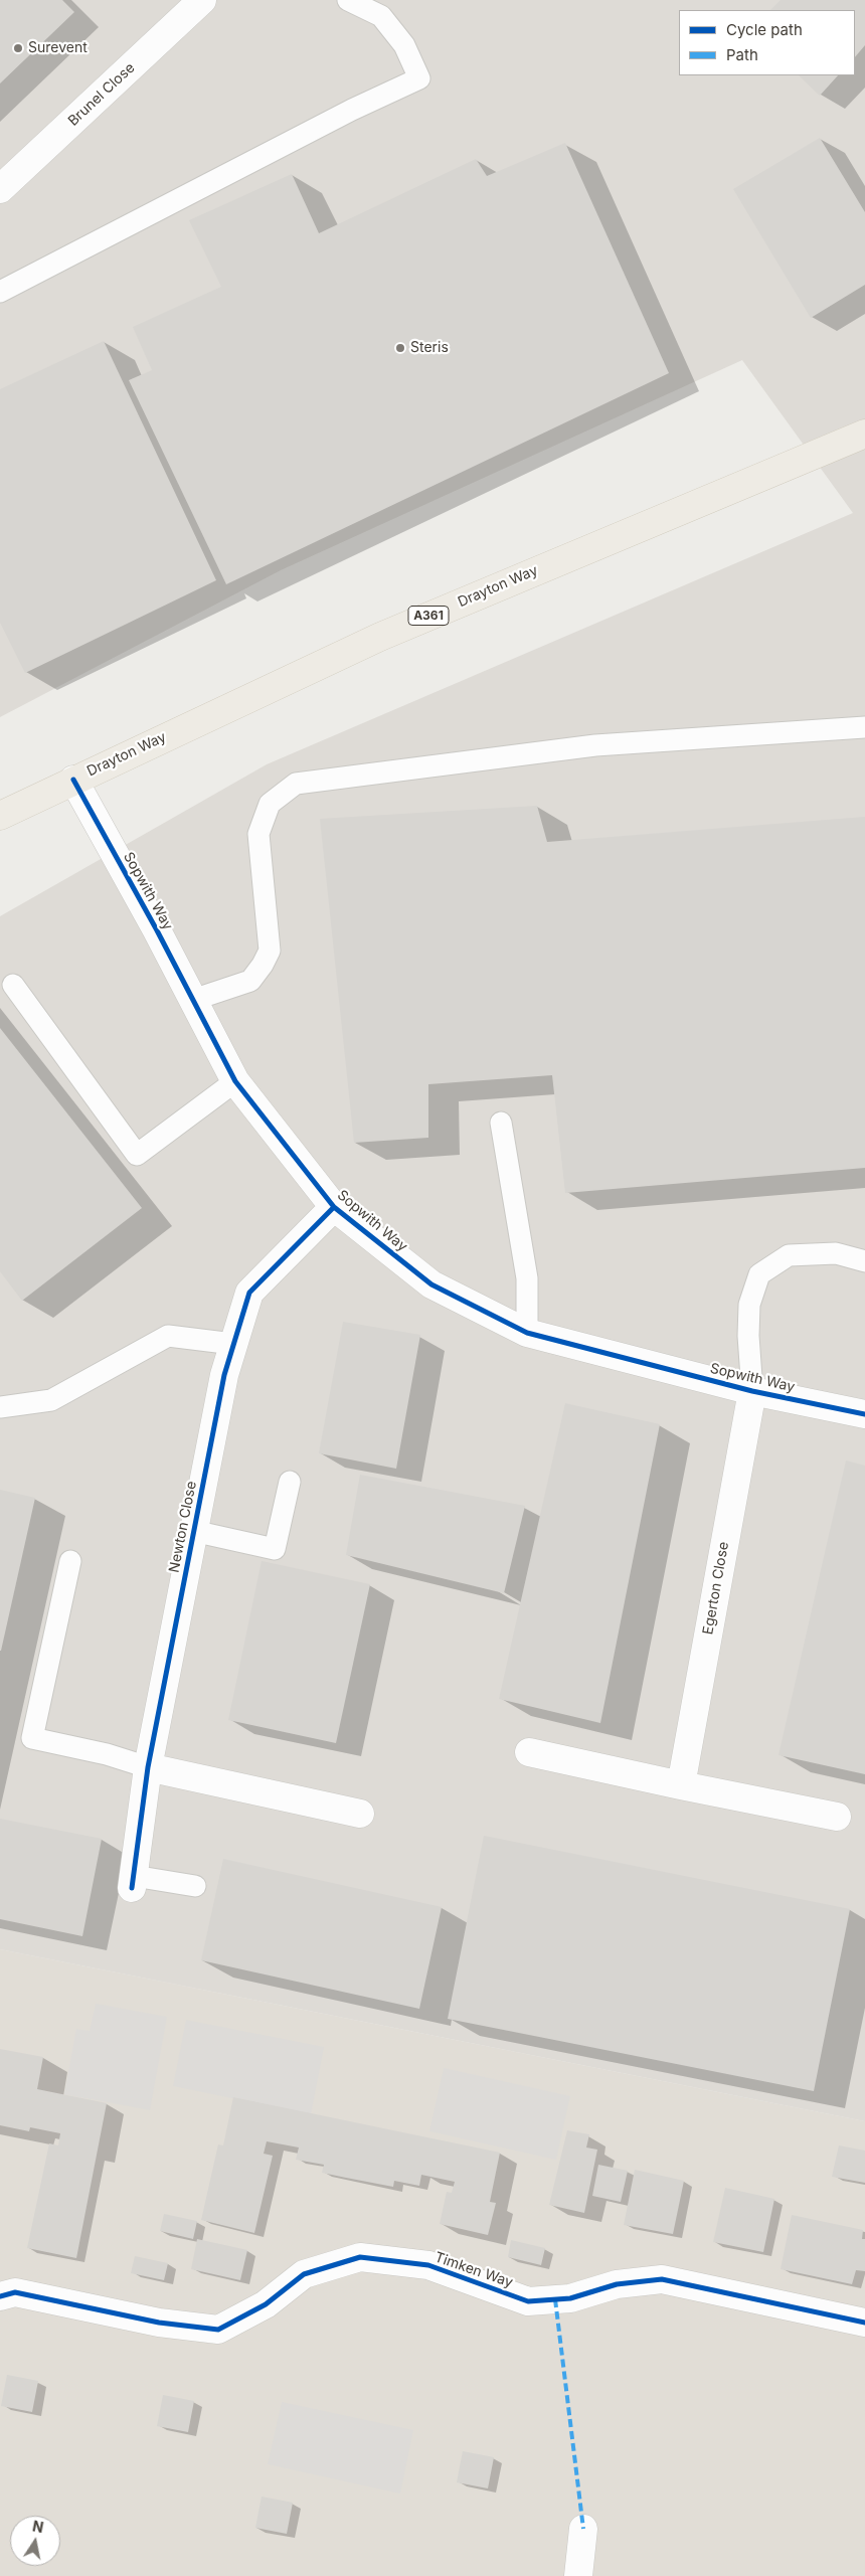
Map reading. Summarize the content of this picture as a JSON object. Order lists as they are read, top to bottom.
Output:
{
  "streets": {
    "main road": ["Drayton Way", "A361"],
    "street": [
      "Brunel Close",
      "Sopwith Way",
      "Newton Close",
      "Egerton Close",
      "Timken Way"
    ]
  },
  "crossings": [
    ["Drayton Way", "Sopwith Way"],
    ["Sopwith Way", "Newton Close"],
    ["Sopwith Way", "Egerton Close"]
  ],
  "places": ["Surevent", "Steris"],
  "legend": ["Cycle path", "Path"],
  "north": "top"
}
